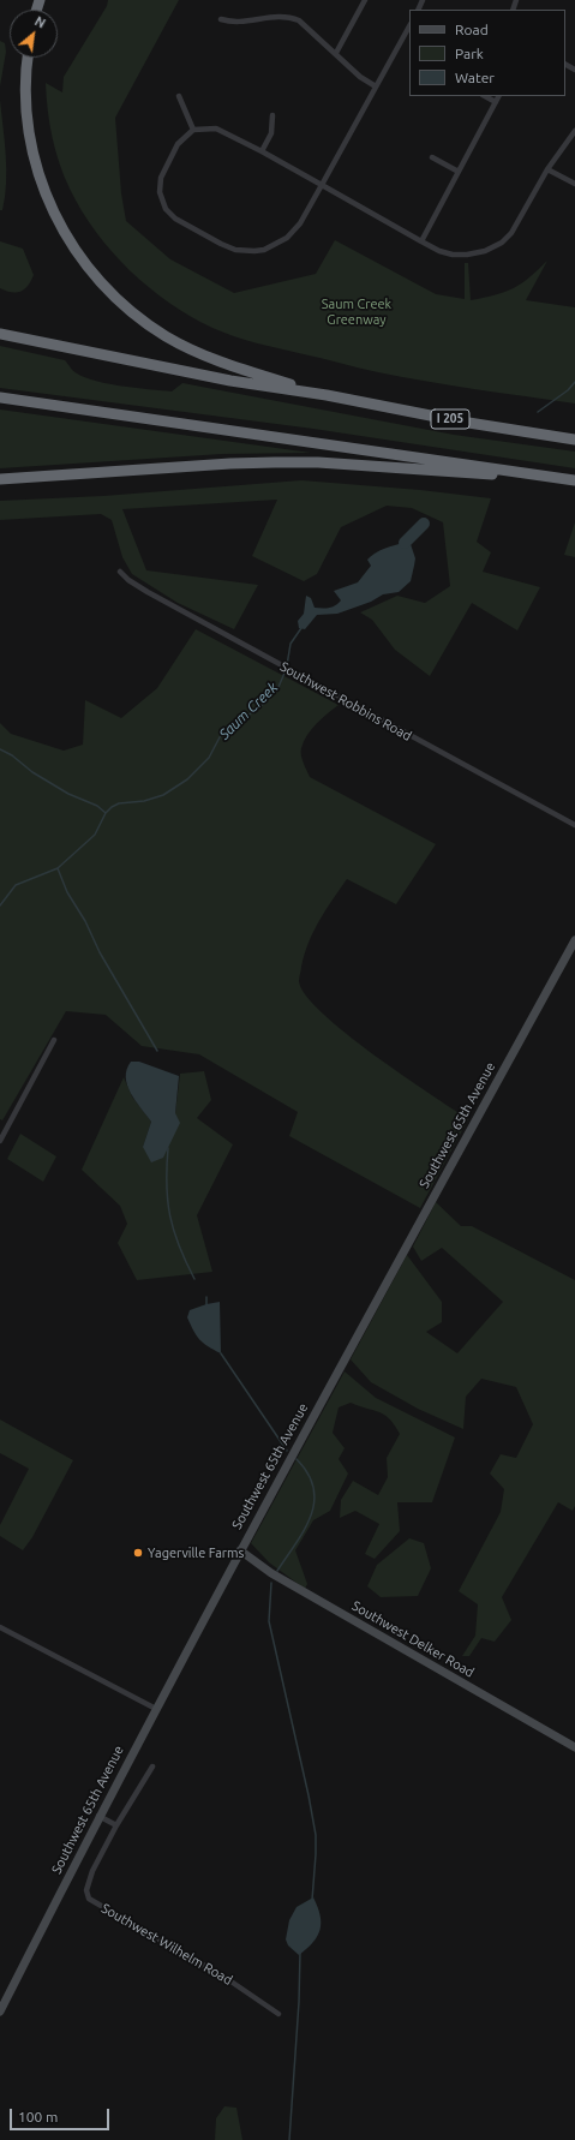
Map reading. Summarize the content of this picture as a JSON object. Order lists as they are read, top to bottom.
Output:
{
  "streets": {
    "highway": ["I 205"],
    "main road": ["Southwest 65th Avenue", "Southwest Delker Road"],
    "street": ["Southwest Robbins Road", "Southwest Wilhelm Road"]
  },
  "crossings": [
    ["Southwest 65th Avenue", "Southwest Delker Road"]
  ],
  "water": ["Saum Creek"],
  "parks": ["Saum Creek Greenway"],
  "places": ["Yagerville Farms"],
  "legend": ["Road", "Park", "Water"],
  "scale_bar": "100 m",
  "north": "top right"
}
